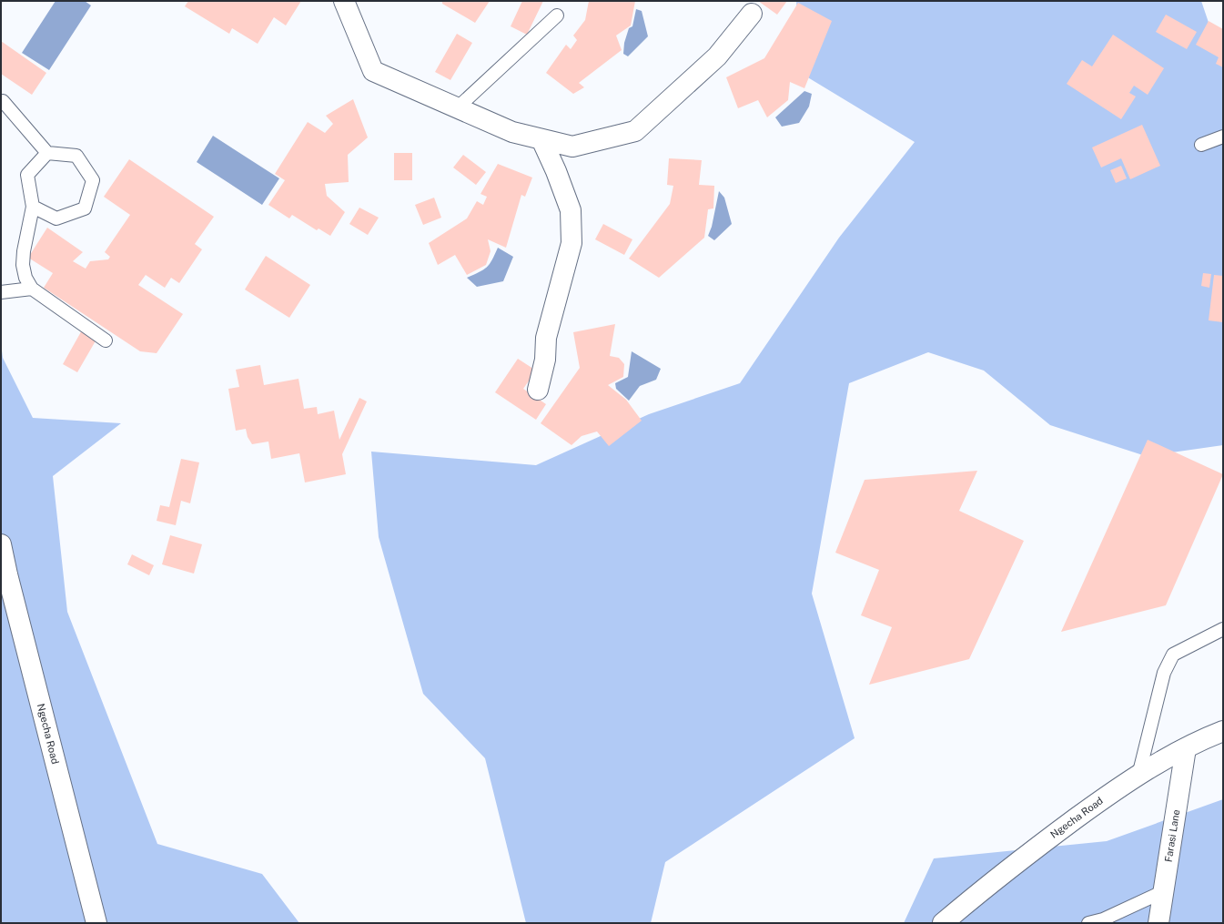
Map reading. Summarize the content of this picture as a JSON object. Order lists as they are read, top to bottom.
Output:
{
  "streets": {
    "street": ["Ngecha Road", "Farasi Lane"]
  },
  "crossings": [
    ["Ngecha Road", "Farasi Lane"]
  ]
}
